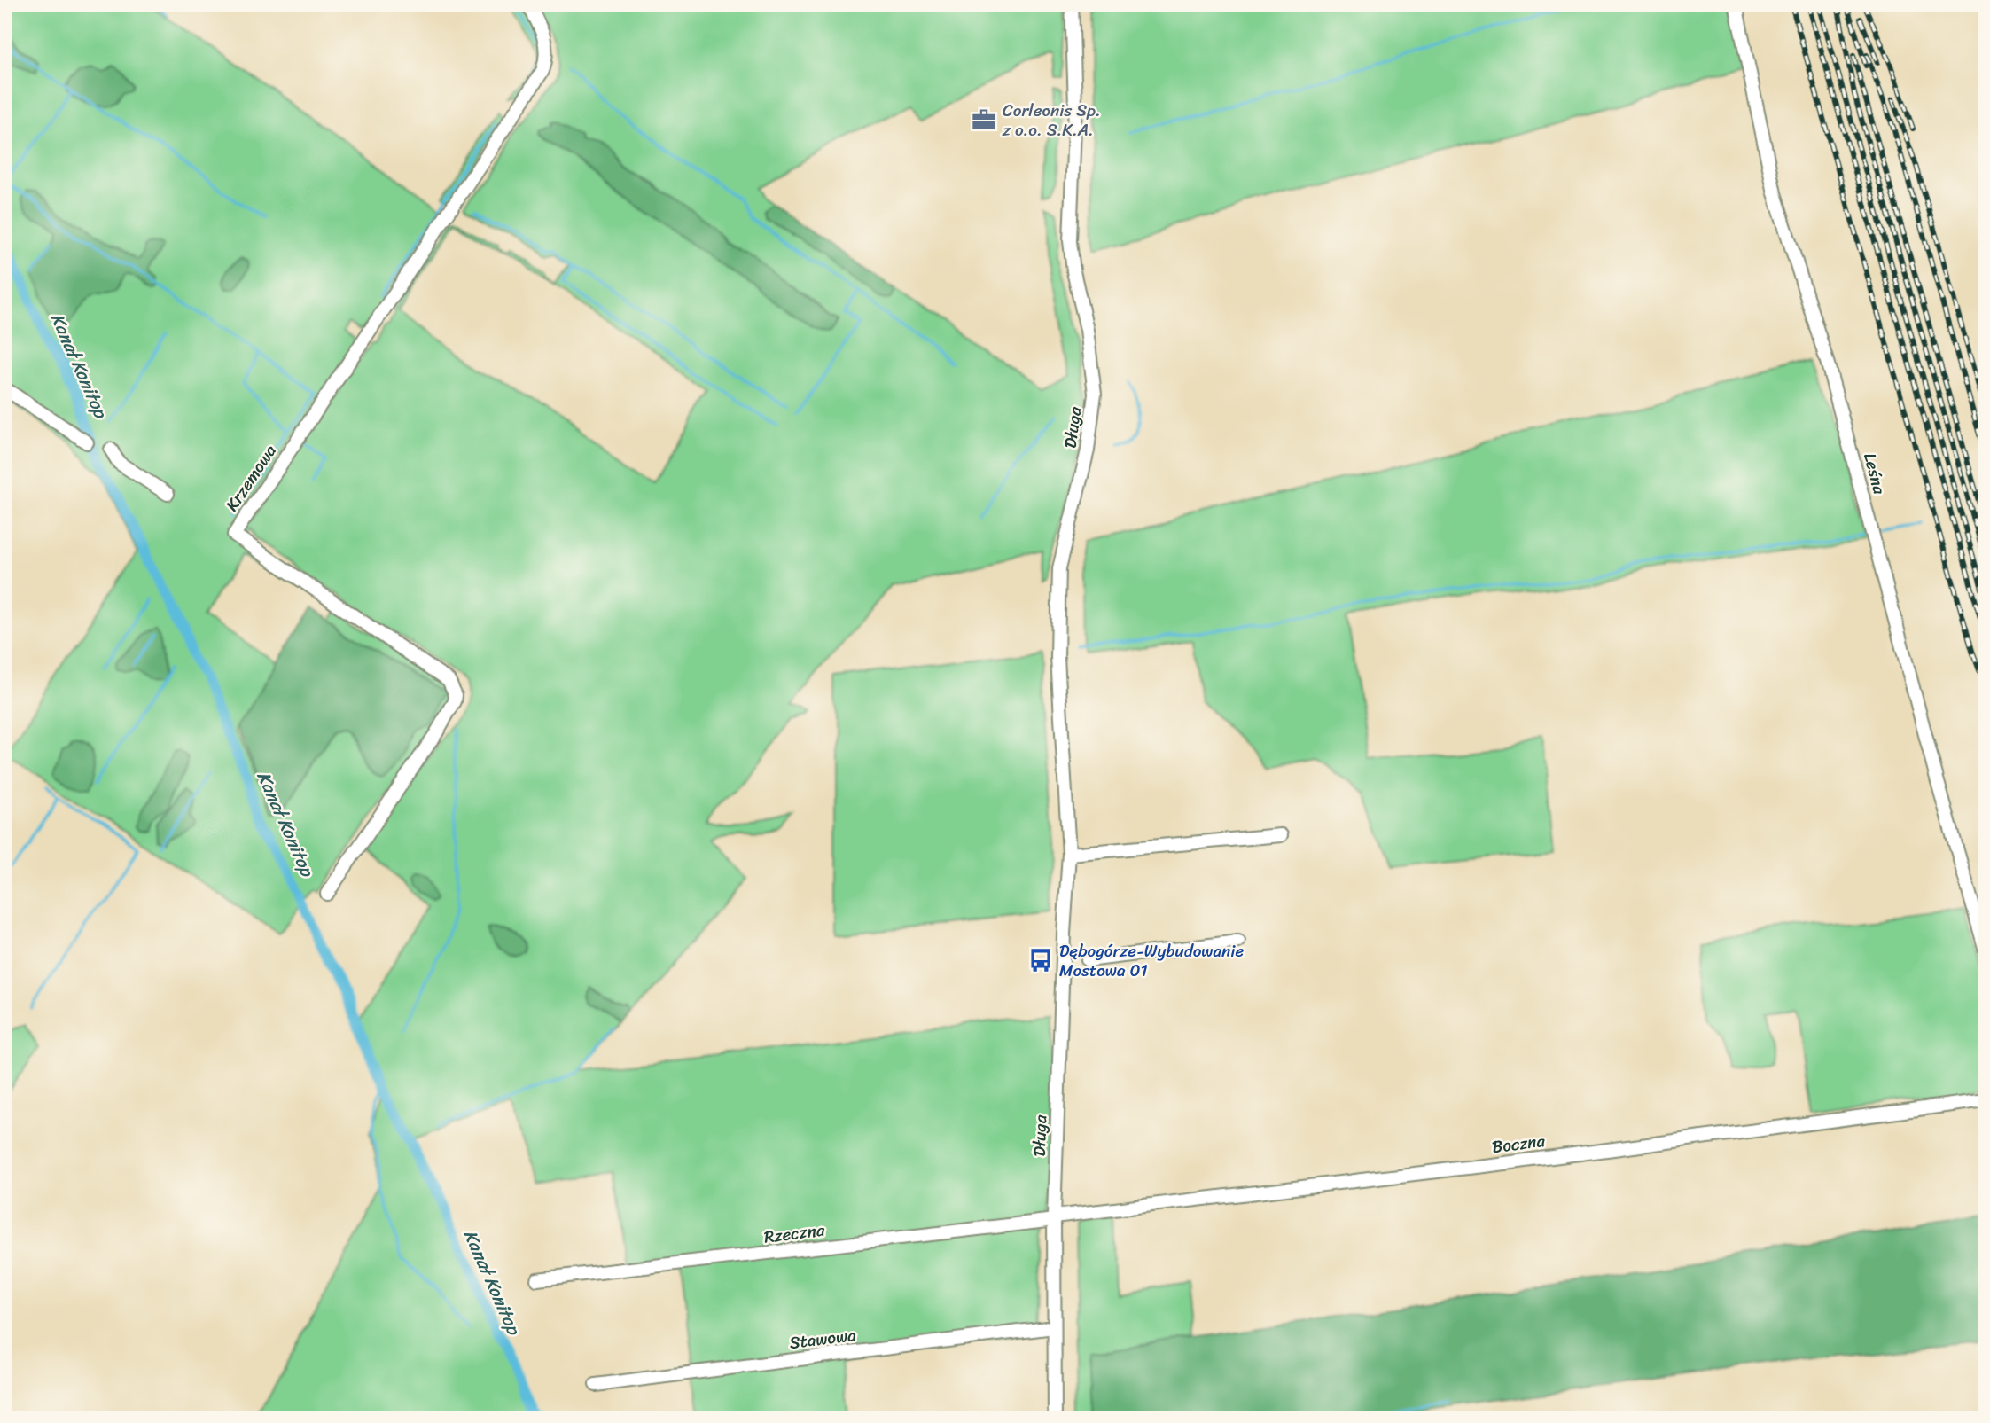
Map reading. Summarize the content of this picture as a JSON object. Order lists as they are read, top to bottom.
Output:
{
  "streets": {
    "street": [
      "Długa",
      "Leśna",
      "Krzemowa",
      "Boczna",
      "Rzeczna",
      "Stawowa"
    ]
  },
  "crossings": [
    ["Długa", "Boczna"],
    ["Długa", "Rzeczna"],
    ["Długa", "Stawowa"],
    ["Boczna", "Rzeczna"]
  ],
  "water": ["Kanał Konitop"],
  "places": {
    "office": ["Corleonis Sp. z o.o. S.K.A."],
    "bus stop": ["Dębogórze-Wybudowanie Mostowa 01"]
  }
}
